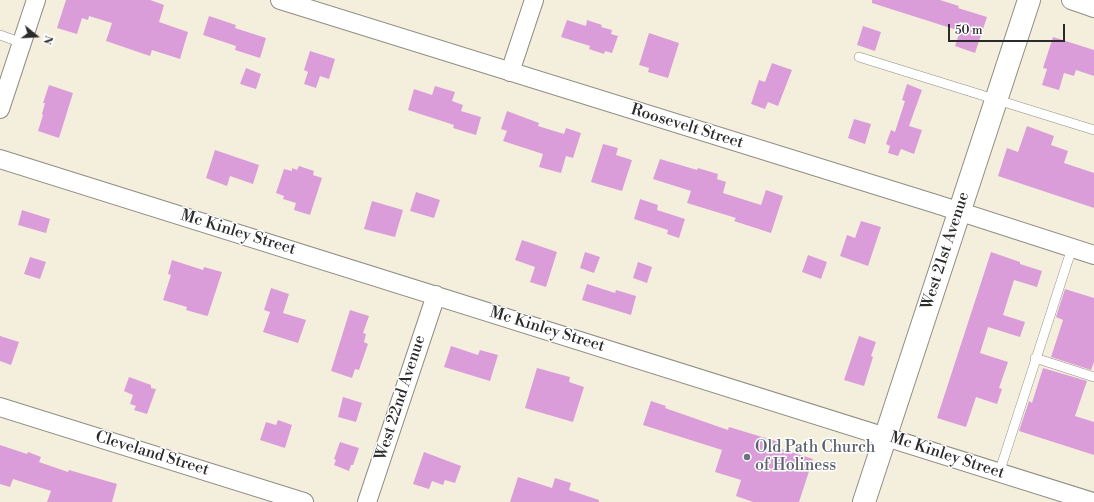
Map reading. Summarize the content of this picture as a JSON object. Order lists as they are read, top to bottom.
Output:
{
  "streets": {
    "street": [
      "Roosevelt Street",
      "Mc Kinley Street",
      "West 21st Avenue",
      "West 22nd Avenue",
      "Cleveland Street"
    ]
  },
  "crossings": [
    ["Roosevelt Street", "West 21st Avenue"],
    ["Mc Kinley Street", "West 21st Avenue"],
    ["Mc Kinley Street", "West 22nd Avenue"]
  ],
  "places": ["Old Path Church of Holiness"],
  "scale_bar": "50 m",
  "north": "right"
}
